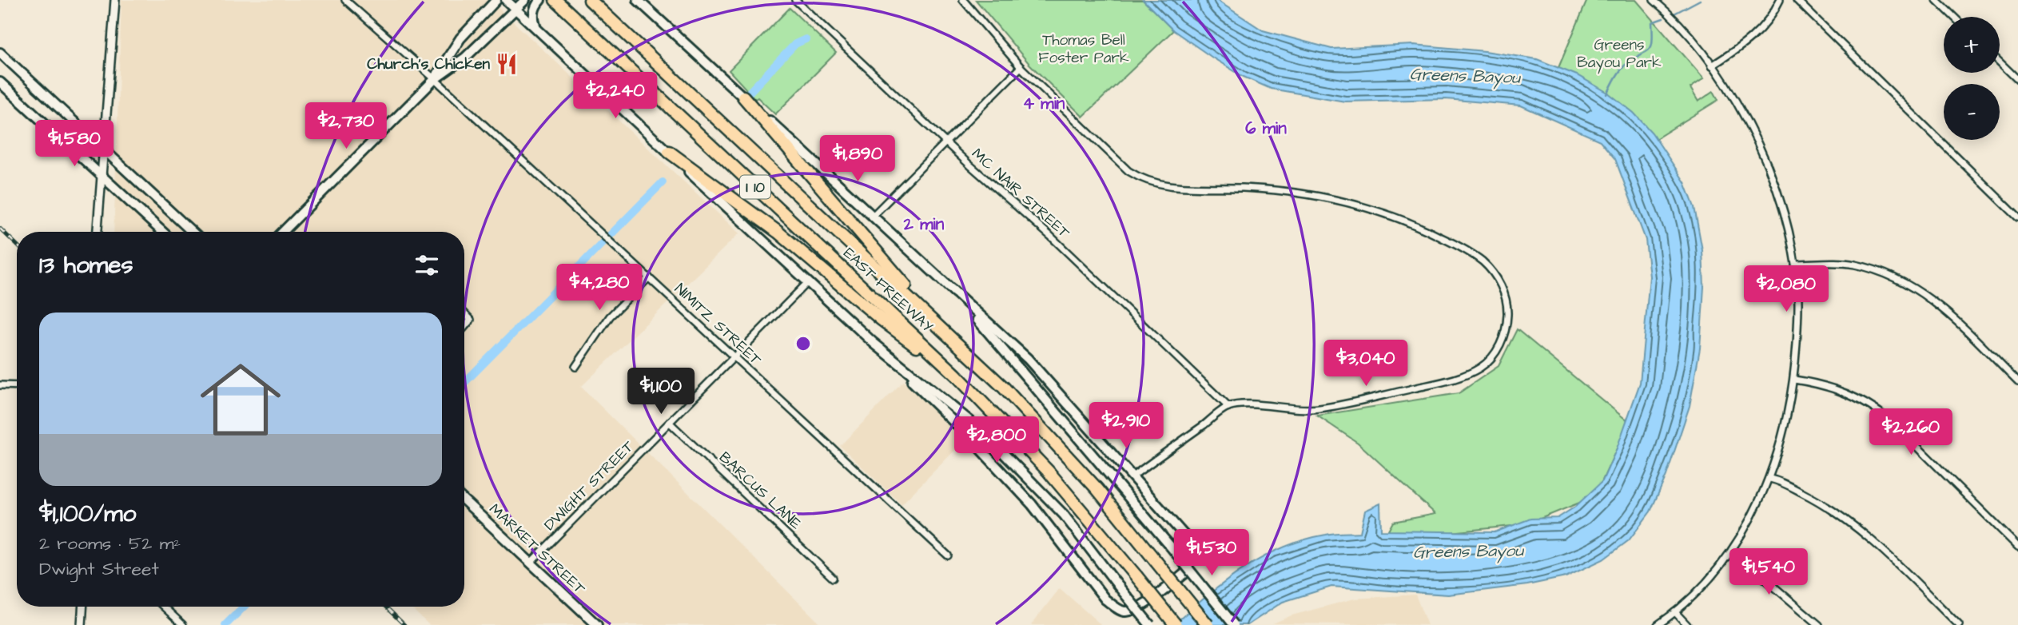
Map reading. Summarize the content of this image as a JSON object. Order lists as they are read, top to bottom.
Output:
{
  "streets": {
    "highway": ["I 10", "EAST FREEWAY"],
    "main road": ["MARKET STREET"],
    "street": [
      "MC NAIR STREET",
      "NIMITZ STREET",
      "DWIGHT STREET",
      "BARCUS LANE"
    ]
  },
  "crossings": [
    ["NIMITZ STREET", "DWIGHT STREET"],
    ["DWIGHT STREET", "BARCUS LANE"],
    ["DWIGHT STREET", "MARKET STREET"]
  ],
  "water": ["Greens Bayou"],
  "parks": ["Thomas Bell Foster Park", "Greens Bayou Park"],
  "places": {
    "restaurant": ["Church's Chicken"]
  },
  "page": {
    "map_buttons": ["+", "−"],
    "price": [
      "$2,240",
      "$2,730",
      "$1,580",
      "$1,890",
      "$4,280",
      "$2,080",
      "$3,040",
      "$1,100",
      "$2,910",
      "$2,260",
      "$2,800",
      "$1,530",
      "$1,540"
    ],
    "heading": "13 homes",
    "list": [
      {
        "name": "$1,100/mo",
        "note": "2 rooms · 52 m² · Dwight Street"
      }
    ]
  },
  "rings": ["4 min", "6 min", "2 min"]
}
